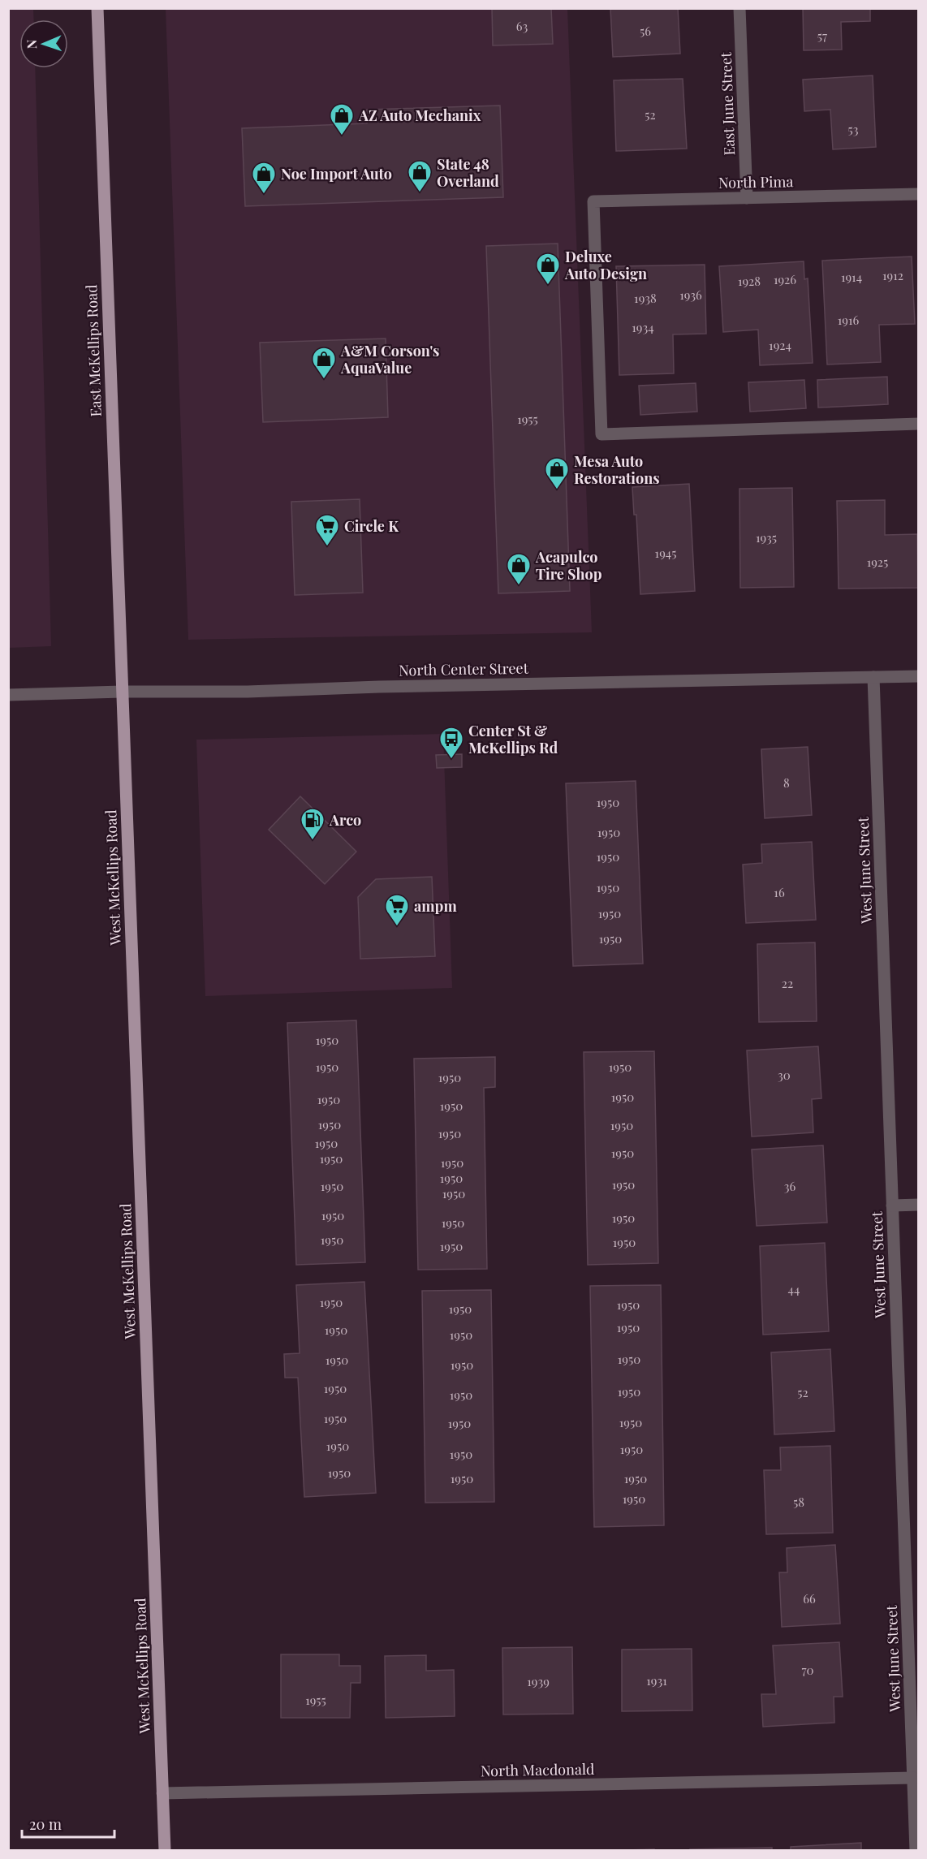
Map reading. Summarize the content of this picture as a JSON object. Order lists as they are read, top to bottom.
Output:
{
  "streets": {
    "main road": ["East McKellips Road", "West McKellips Road"],
    "street": [
      "East June Street",
      "North Pima",
      "North Center Street",
      "West June Street",
      "North Macdonald"
    ]
  },
  "crossings": [
    ["East June Street", "North Pima"],
    ["East McKellips Road", "North Center Street"],
    ["East McKellips Road", "West McKellips Road"],
    ["North Center Street", "West June Street"],
    ["North Center Street", "West McKellips Road"],
    ["West June Street", "North Macdonald"],
    ["West McKellips Road", "North Macdonald"]
  ],
  "places": {
    "shop": [
      "AZ Auto Mechanix",
      "State 48 Overland",
      "Noe Import Auto",
      "Deluxe Auto Design",
      "A&M Corson's AquaValue",
      "Mesa Auto Restorations",
      "Acapulco Tire Shop"
    ],
    "supermarket": ["Circle K", "ampm"],
    "bus stop": ["Center St & McKellips Rd"],
    "fuel station": ["Arco"]
  },
  "house_numbers": [
    "63",
    "56",
    "57",
    "52",
    "53",
    "1912",
    "1914",
    "1926",
    "1928",
    "1936",
    "1938",
    "1916",
    "1934",
    "1924",
    "1955",
    "1935",
    "1945",
    "1925",
    "8",
    "1950",
    "1950",
    "1950",
    "1950",
    "16",
    "1950",
    "1950",
    "22",
    "1950",
    "1950",
    "1950",
    "30",
    "1950",
    "1950",
    "1950",
    "1950",
    "1950",
    "1950",
    "1950",
    "1950",
    "1950",
    "1950",
    "1950",
    "1950",
    "1950",
    "1950",
    "36",
    "1950",
    "1950",
    "1950",
    "1950",
    "1950",
    "1950",
    "1950",
    "44",
    "1950",
    "1950",
    "1950",
    "1950",
    "1950",
    "1950",
    "1950",
    "1950",
    "1950",
    "1950",
    "1950",
    "52",
    "1950",
    "1950",
    "1950",
    "1950",
    "1950",
    "1950",
    "1950",
    "1950",
    "1950",
    "1950",
    "1950",
    "58",
    "66",
    "70",
    "1931",
    "1939",
    "1955"
  ],
  "scale_bar": "20 m",
  "north": "left"
}
